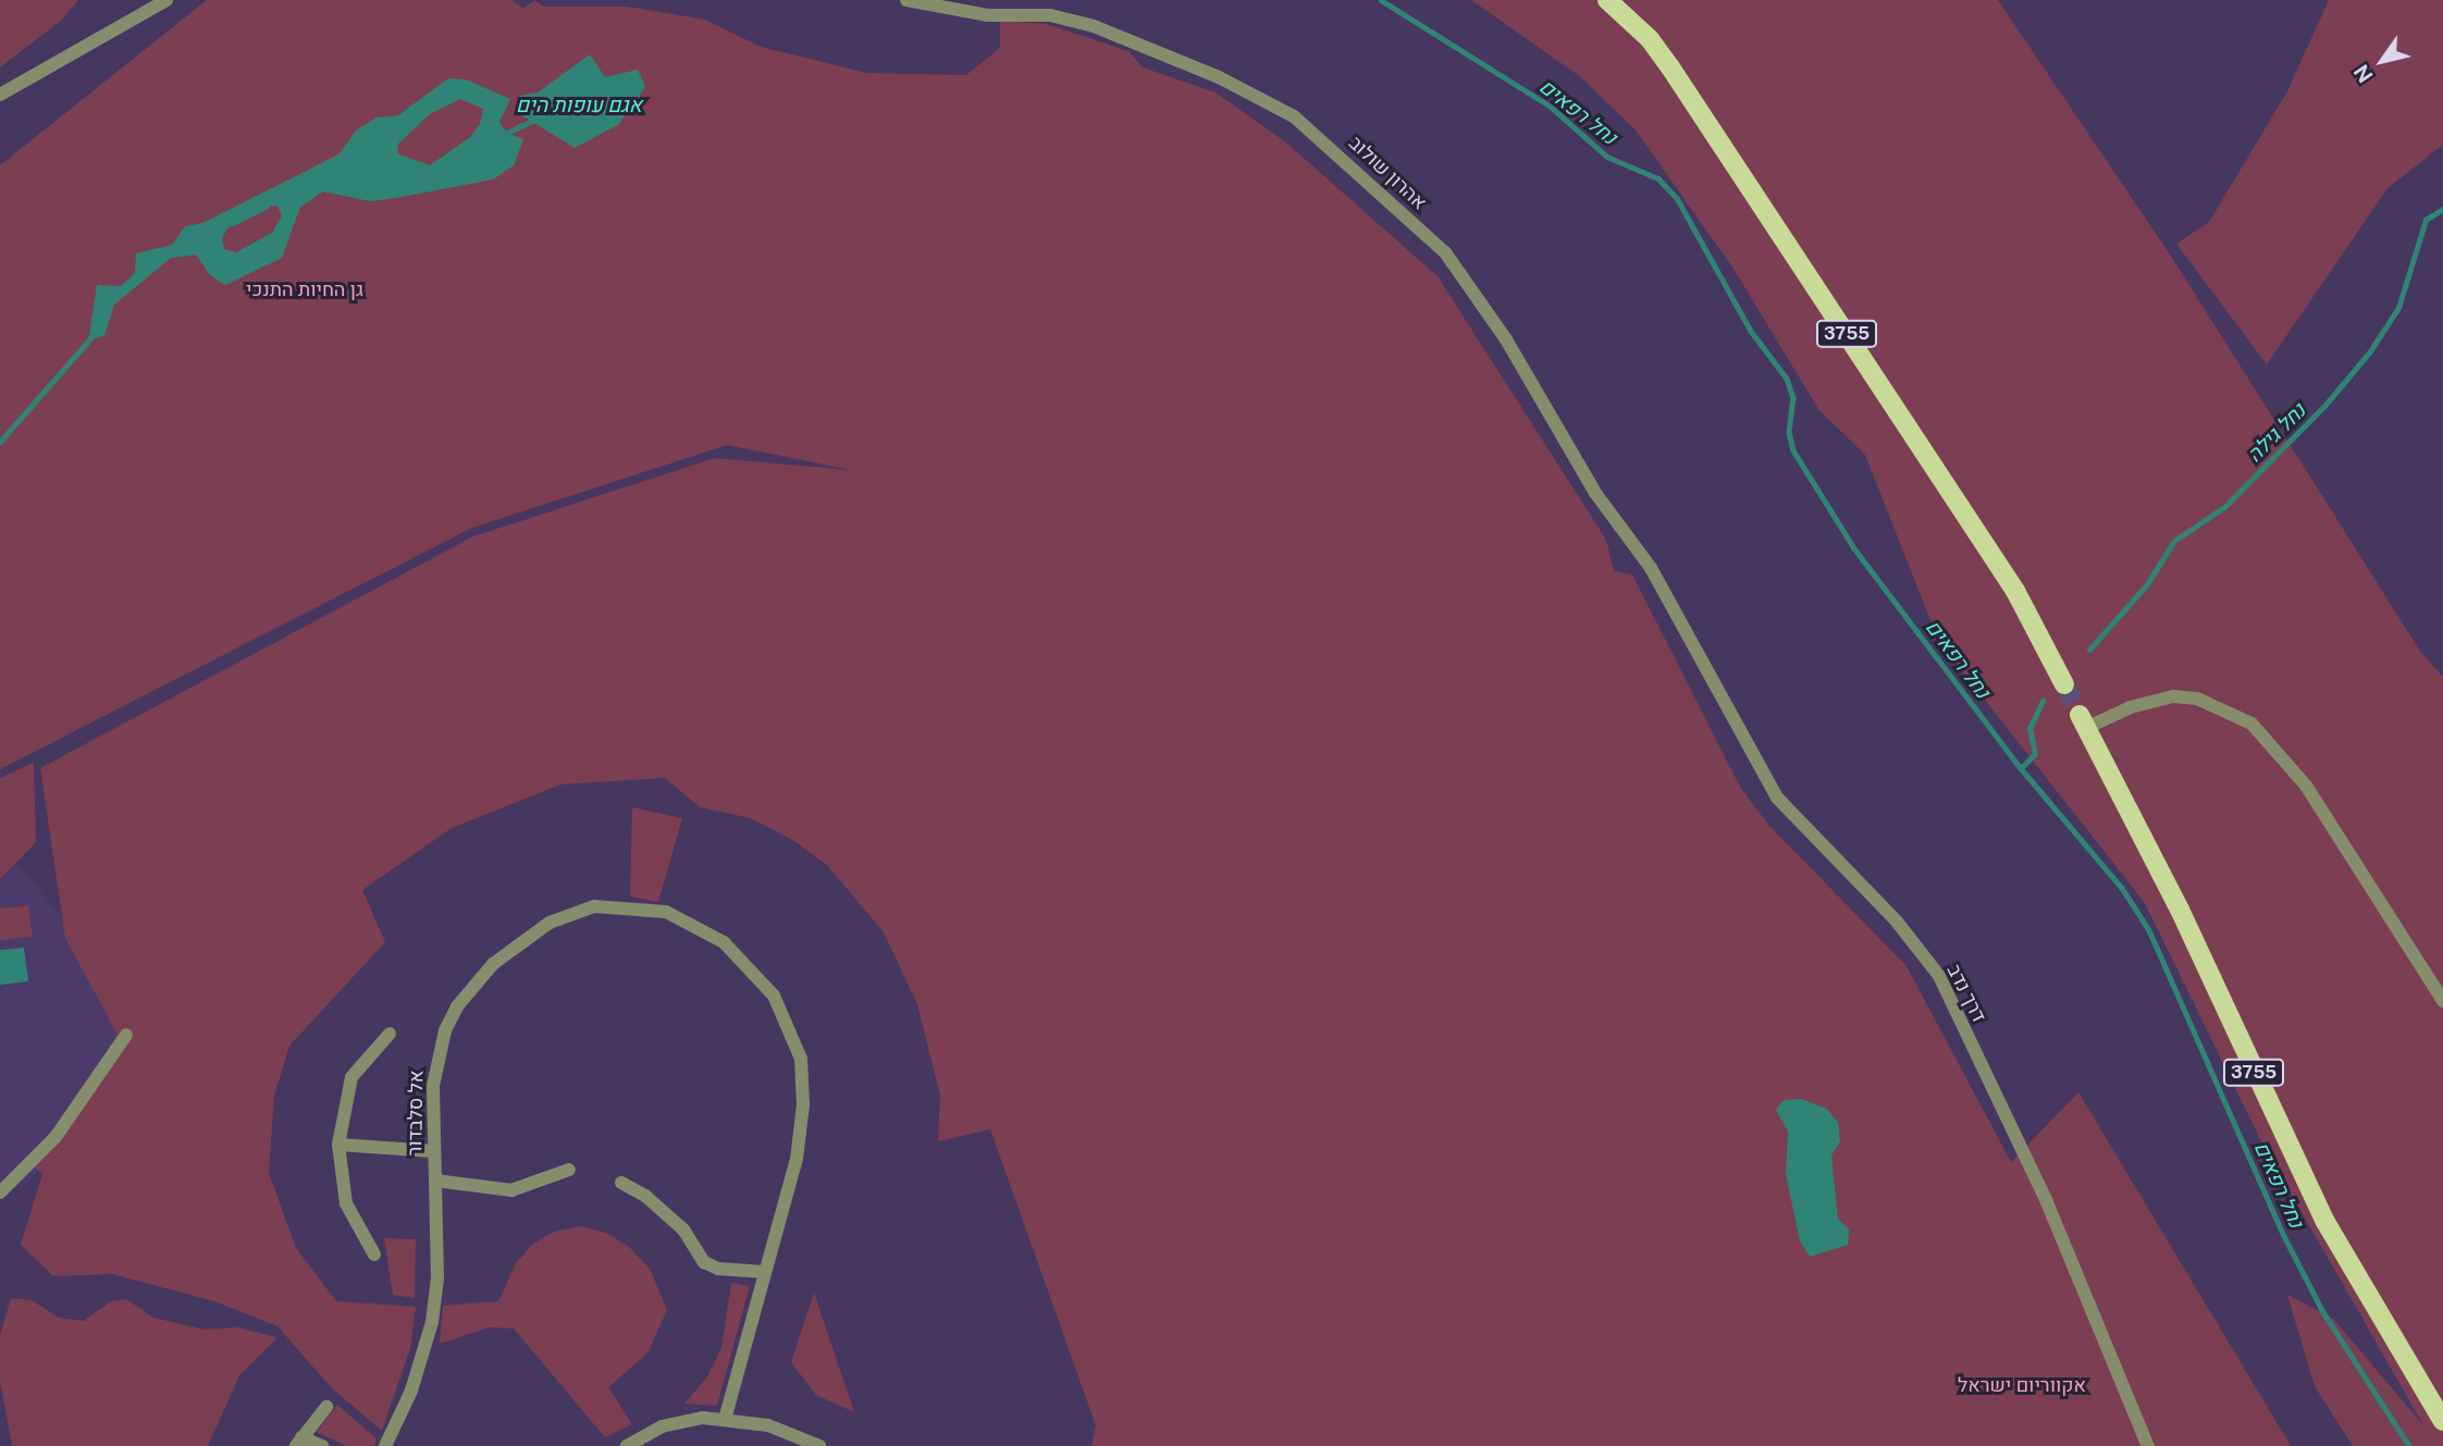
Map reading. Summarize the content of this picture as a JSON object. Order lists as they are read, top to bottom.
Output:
{
  "streets": {
    "main road": ["3755"],
    "street": ["אהרון שולוב", "דרך נדב", "אל סלבדור"]
  },
  "crossings": [
    ["אהרון שולוב", "דרך נדב"]
  ],
  "water": ["אגם עופות הים", "נחל רפאים", "נחל גילה"],
  "parks": ["גן החיות התנכי", "אקווריום ישראל"],
  "north": "bottom left"
}
